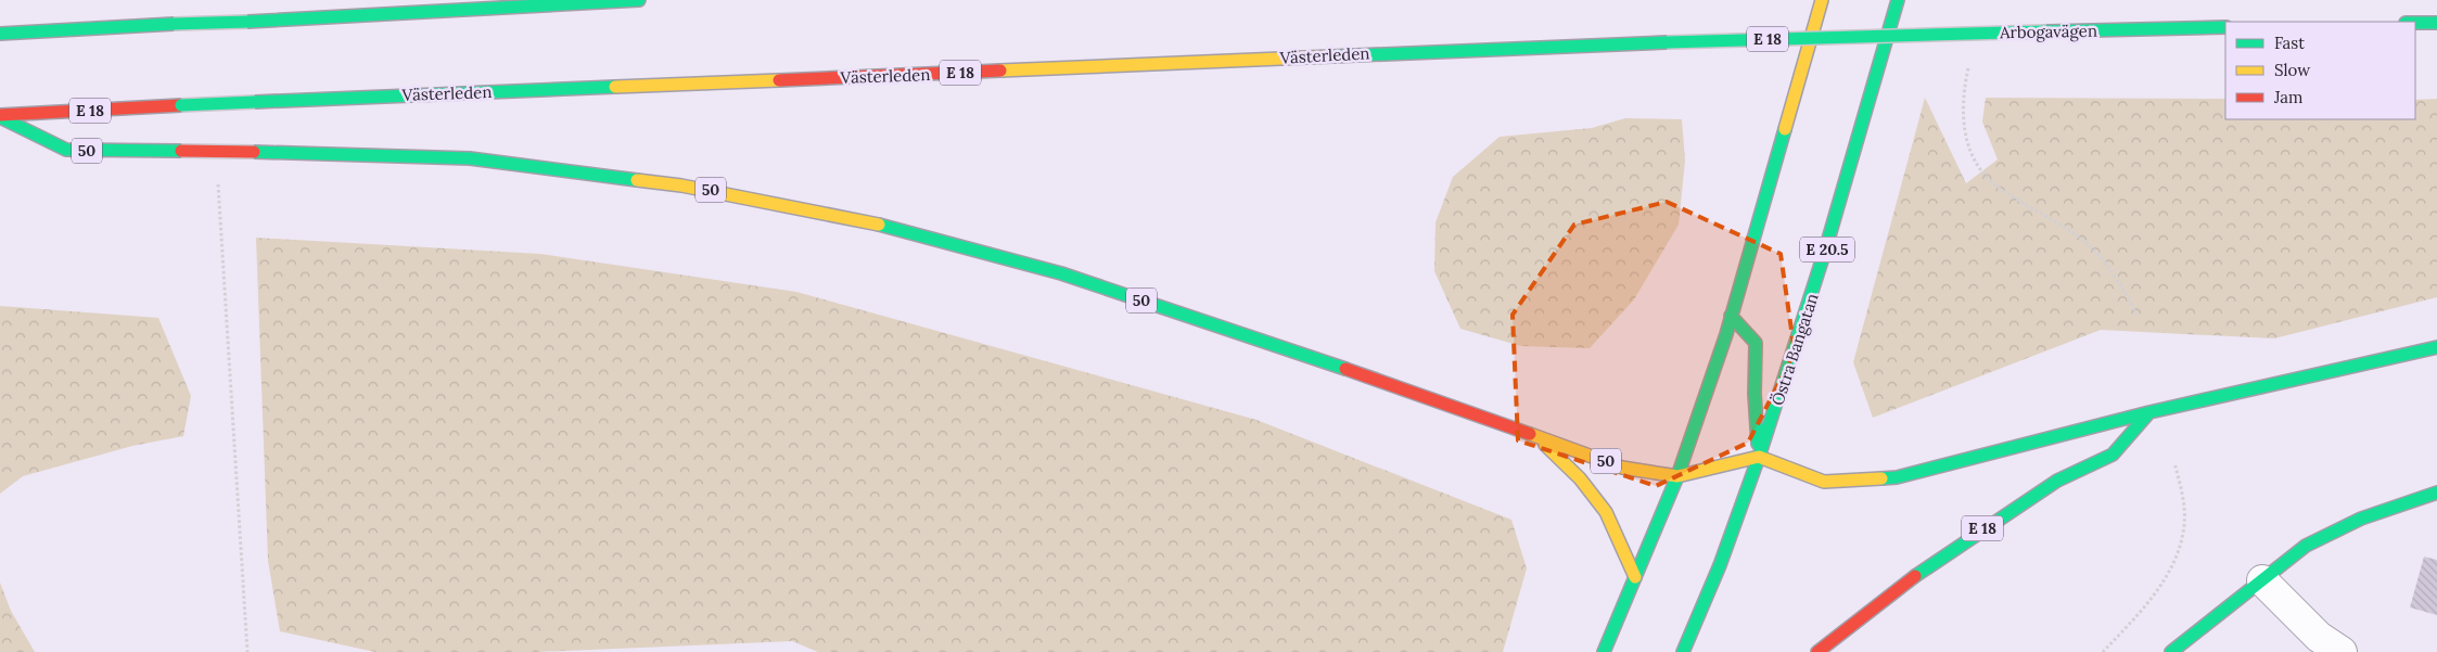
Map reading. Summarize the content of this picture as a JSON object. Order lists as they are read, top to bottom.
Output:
{
  "streets": {
    "main road": [
      "Arbogavägen",
      "E 18",
      "Västerleden",
      "50",
      "E 20.5",
      "Östra Bangatan"
    ]
  },
  "crossings": [
    ["Arbogavägen", "Västerleden"],
    ["Västerleden", "50"],
    ["50", "Östra Bangatan"]
  ],
  "legend": ["Fast", "Slow", "Jam"]
}
